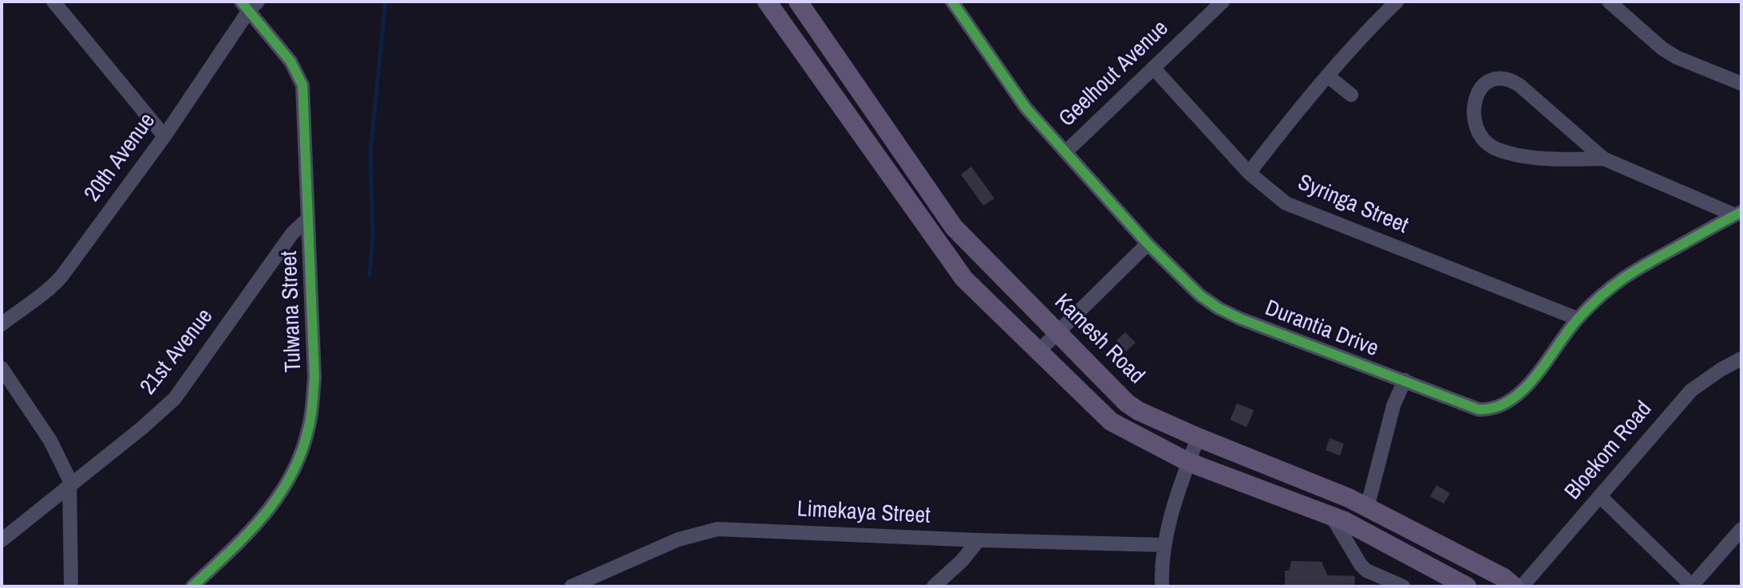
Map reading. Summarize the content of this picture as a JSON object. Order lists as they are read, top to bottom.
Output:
{
  "streets": {
    "main road": ["Kamesh Road"],
    "street": [
      "Geelhout Avenue",
      "20th Avenue",
      "Syringa Street",
      "Tulwana Street",
      "Durantia Drive",
      "21st Avenue",
      "Bloekom Road",
      "Limekaya Street"
    ]
  },
  "crossings": [
    ["Geelhout Avenue", "Syringa Street"],
    ["Geelhout Avenue", "Durantia Drive"],
    ["20th Avenue", "Tulwana Street"],
    ["Syringa Street", "Durantia Drive"],
    ["Tulwana Street", "21st Avenue"]
  ]
}
